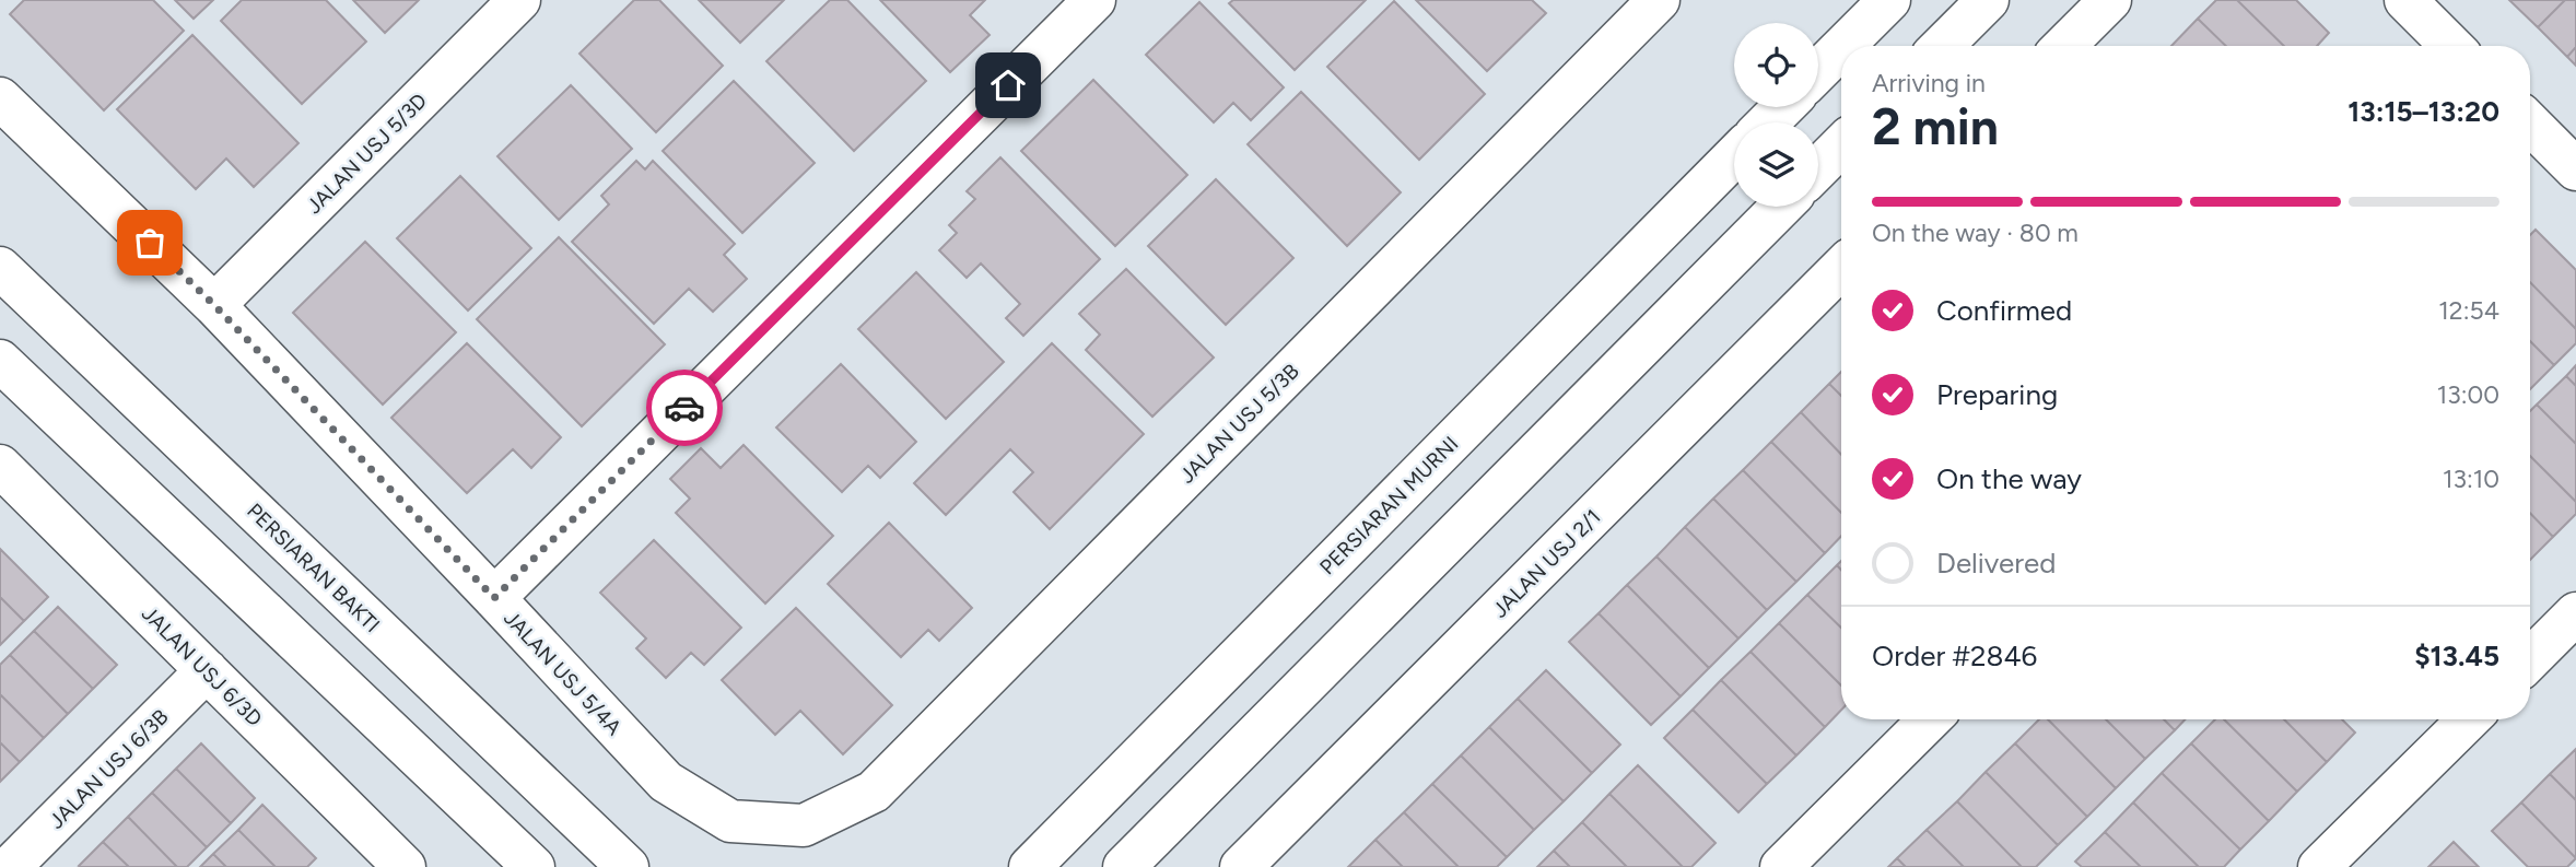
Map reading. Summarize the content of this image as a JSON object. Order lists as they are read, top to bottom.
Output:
{
  "streets": {
    "street": [
      "JALAN USJ 5/3D",
      "JALAN USJ 5/3B",
      "PERSIARAN MURNI",
      "JALAN USJ 2/1",
      "PERSIARAN BAKTI",
      "JALAN USJ 6/3D",
      "JALAN USJ 5/4A",
      "JALAN USJ 6/3B"
    ]
  },
  "crossings": [
    ["JALAN USJ 5/3D", "JALAN USJ 5/4A"],
    ["JALAN USJ 5/3B", "JALAN USJ 5/4A"],
    ["JALAN USJ 6/3D", "JALAN USJ 6/3B"]
  ],
  "page": {
    "heading": ["2 min", "Arriving in", "13:15–13:20"],
    "panel": ["Order #2846", "$13.45"],
    "bar": "On the way · 80 m",
    "list": [
      ["Confirmed", "12:54"],
      ["Preparing", "13:00"],
      ["On the way", "13:10"],
      "Delivered"
    ]
  }
}
